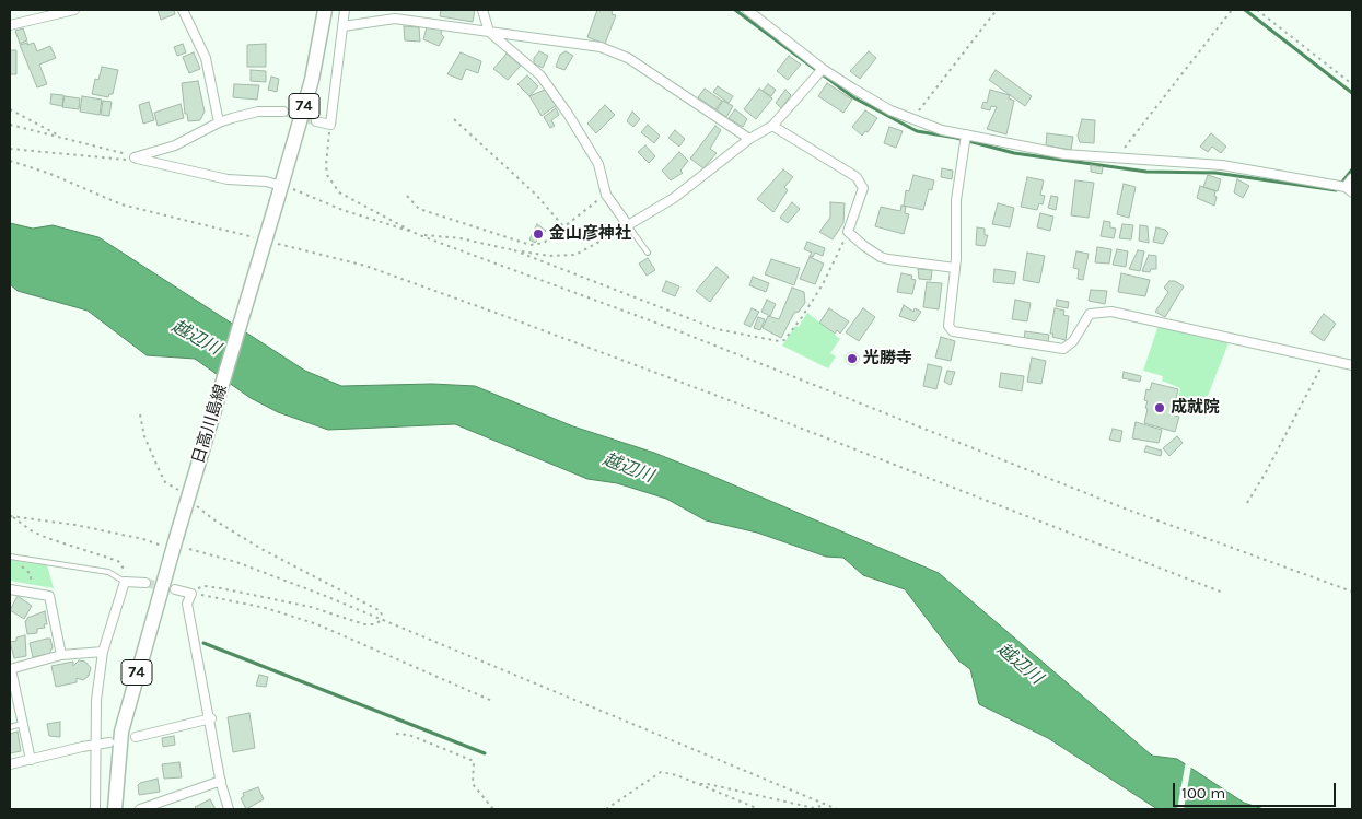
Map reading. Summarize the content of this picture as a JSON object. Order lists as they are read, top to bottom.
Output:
{
  "streets": {
    "main road": ["74", "日高川島線"]
  },
  "water": ["越辺川"],
  "places": ["金山彦神社", "光勝寺", "成就院"],
  "scale_bar": "100 m"
}
